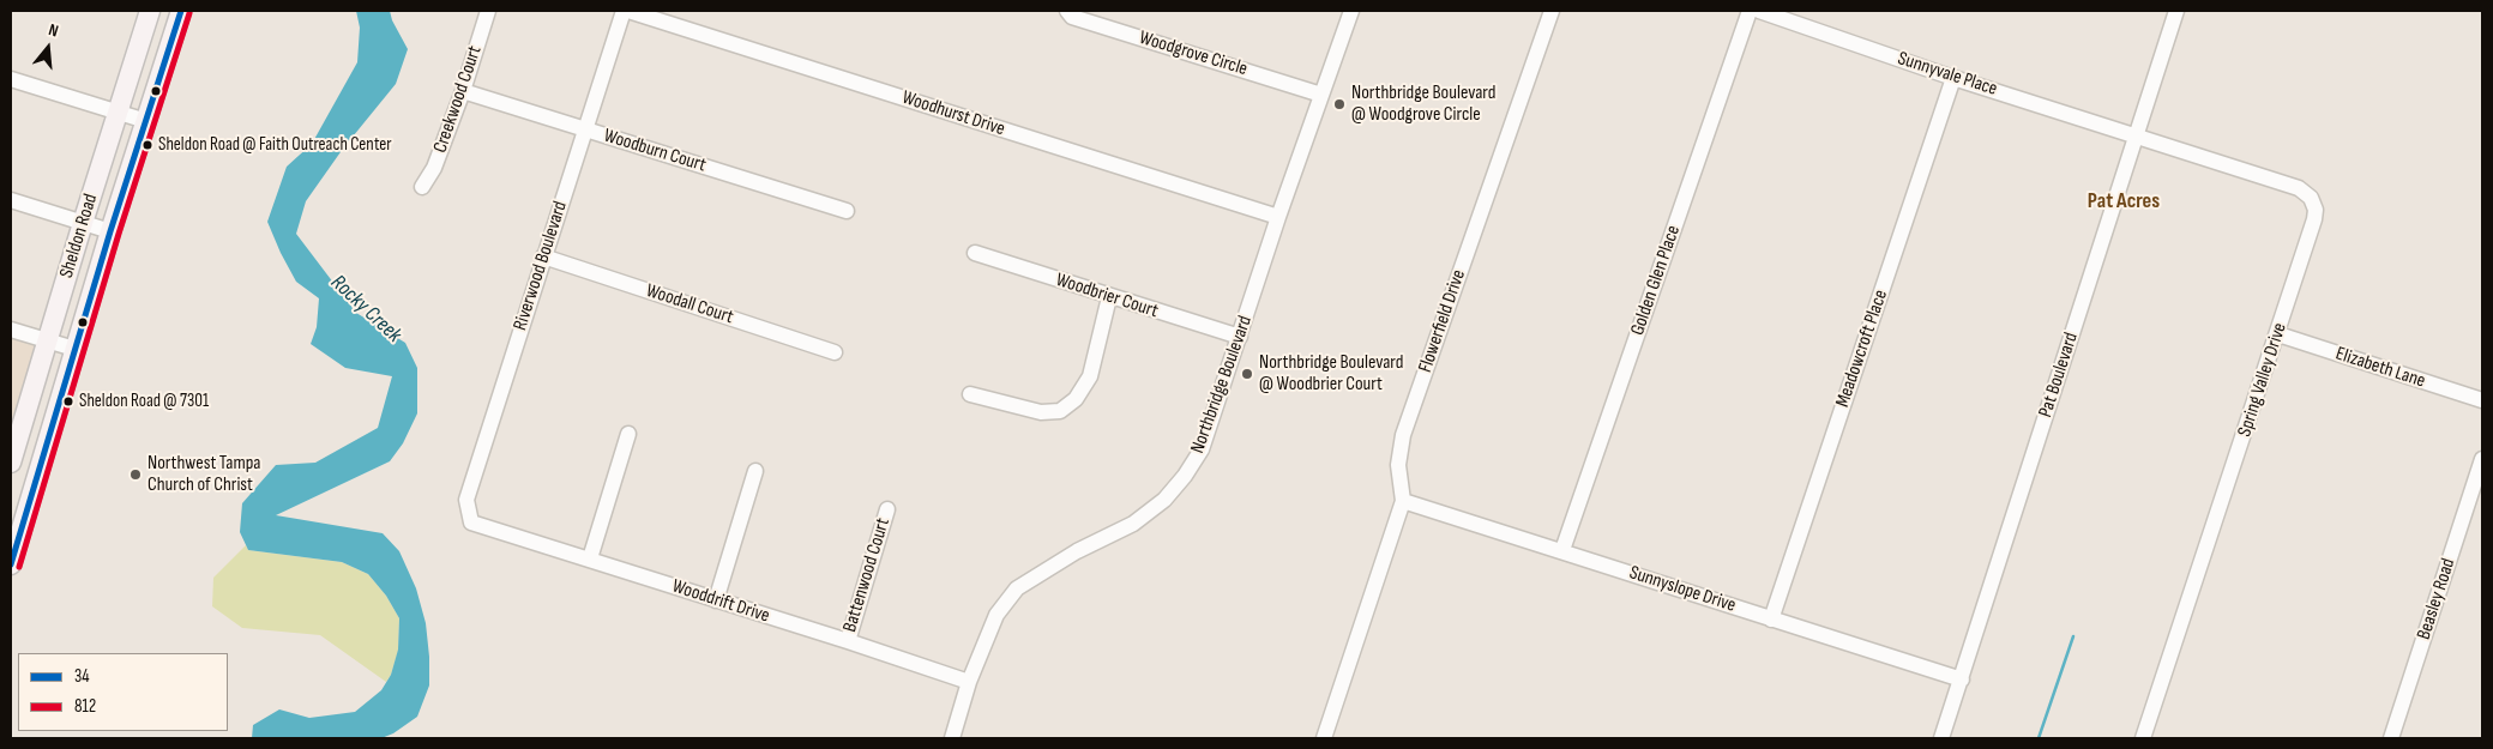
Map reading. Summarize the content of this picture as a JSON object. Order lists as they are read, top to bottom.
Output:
{
  "streets": {
    "main road": ["Sheldon Road"],
    "street": [
      "Woodgrove Circle",
      "Sunnyvale Place",
      "Creekwood Court",
      "Woodhurst Drive",
      "Woodburn Court",
      "Riverwood Boulevard",
      "Golden Glen Place",
      "Woodbrier Court",
      "Woodall Court",
      "Flowerfield Drive",
      "Meadowcroft Place",
      "Elizabeth Lane",
      "Pat Boulevard",
      "Spring Valley Drive",
      "Northbridge Boulevard",
      "Battenwood Court",
      "Sunnyslope Drive",
      "Beasley Road",
      "Wooddrift Drive"
    ]
  },
  "crossings": [
    ["Woodgrove Circle", "Northbridge Boulevard"],
    ["Sunnyvale Place", "Meadowcroft Place"],
    ["Sunnyvale Place", "Pat Boulevard"],
    ["Sunnyvale Place", "Spring Valley Drive"],
    ["Creekwood Court", "Woodburn Court"],
    ["Woodhurst Drive", "Northbridge Boulevard"],
    ["Woodburn Court", "Riverwood Boulevard"],
    ["Riverwood Boulevard", "Woodall Court"],
    ["Riverwood Boulevard", "Wooddrift Drive"],
    ["Golden Glen Place", "Sunnyslope Drive"],
    ["Woodbrier Court", "Northbridge Boulevard"],
    ["Flowerfield Drive", "Sunnyslope Drive"],
    ["Meadowcroft Place", "Sunnyslope Drive"],
    ["Elizabeth Lane", "Spring Valley Drive"],
    ["Pat Boulevard", "Spring Valley Drive"],
    ["Pat Boulevard", "Sunnyslope Drive"],
    ["Northbridge Boulevard", "Wooddrift Drive"],
    ["Battenwood Court", "Wooddrift Drive"]
  ],
  "districts": ["Pat Acres"],
  "water": ["Rocky Creek"],
  "places": [
    "Northbridge Boulevard @ Woodgrove Circle",
    "Sheldon Road @ Faith Outreach Center",
    "Northbridge Boulevard @ Woodbrier Court",
    "Sheldon Road @ 7301",
    "Northwest Tampa Church of Christ"
  ],
  "lines": ["transit line 34", "transit line 812"],
  "legend": ["34", "812"],
  "north": "top"
}
